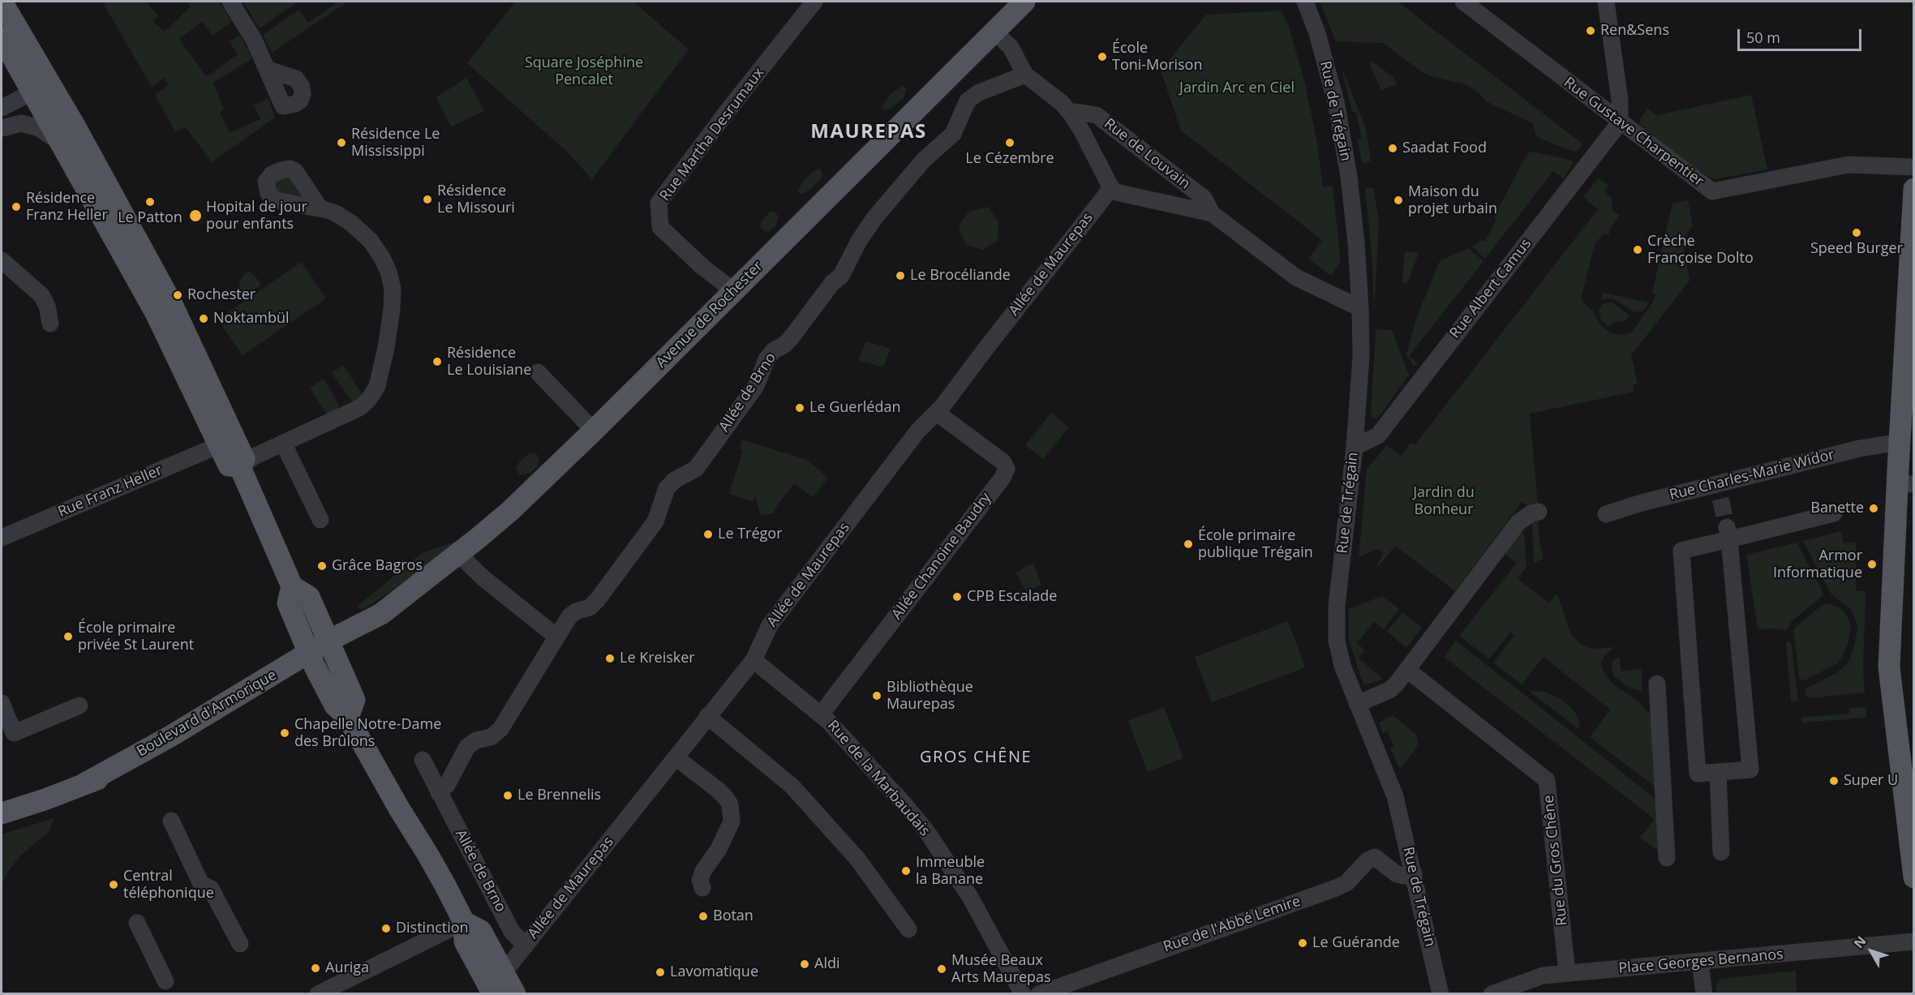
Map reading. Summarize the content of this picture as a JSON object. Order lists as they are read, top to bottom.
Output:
{
  "streets": {
    "main road": ["Avenue de Rochester", "Boulevard d'Armorique"],
    "street": [
      "Rue de Trégain",
      "Rue Gustave Charpentier",
      "Rue Martha Desrumaux",
      "Rue de Louvain",
      "Allée de Maurepas",
      "Rue Albert Camus",
      "Allée de Brno",
      "Rue Charles-Marie Widor",
      "Rue Franz Heller",
      "Allée Chanoine Baudry",
      "Rue de la Marbaudais",
      "Rue du Gros Chêne",
      "Rue de l'Abbé Lemire",
      "Place Georges Bernanos"
    ]
  },
  "crossings": [
    ["Rue de Trégain", "Rue de Louvain"],
    ["Rue de Trégain", "Rue Albert Camus"],
    ["Rue de Trégain", "Rue de l'Abbé Lemire"],
    ["Rue Gustave Charpentier", "Rue Albert Camus"],
    ["Rue Martha Desrumaux", "Avenue de Rochester"],
    ["Rue de Louvain", "Allée de Maurepas"],
    ["Rue de Louvain", "Avenue de Rochester"],
    ["Rue de Louvain", "Allée de Brno"],
    ["Allée de Maurepas", "Allée de Brno"],
    ["Allée de Maurepas", "Allée Chanoine Baudry"],
    ["Allée de Maurepas", "Rue de la Marbaudais"],
    ["Avenue de Rochester", "Boulevard d'Armorique"],
    ["Allée Chanoine Baudry", "Rue de la Marbaudais"],
    ["Rue du Gros Chêne", "Place Georges Bernanos"]
  ],
  "districts": ["MAUREPAS", "GROS CHÊNE"],
  "parks": ["Square Joséphine Pencalet", "Jardin Arc en Ciel", "Jardin du Bonheur"],
  "places": [
    "Ren&Sens",
    "École Toni-Morison",
    "Résidence Le Mississippi",
    "Le Cézembre",
    "Saadat Food",
    "Résidence Le Missouri",
    "Maison du projet urbain",
    "Le Patton",
    "Résidence Franz Heller",
    "Hopital de jour pour enfants",
    "Speed Burger",
    "Crèche Françoise Dolto",
    "Le Brocéliande",
    "Rochester",
    "Noktambül",
    "Résidence Le Louisiane",
    "Le Guerlédan",
    "Banette",
    "Le Trégor",
    "École primaire publique Trégain",
    "Armor Informatique",
    "Grâce Bagros",
    "CPB Escalade",
    "École primaire privée St Laurent",
    "Le Kreisker",
    "Bibliothèque Maurepas",
    "Chapelle Notre-Dame des Brûlons",
    "Super U",
    "Le Brennelis",
    "Immeuble la Banane",
    "Central téléphonique",
    "Botan",
    "Distinction",
    "Le Guérande",
    "Aldi",
    "Auriga",
    "Musée Beaux Arts Maurepas",
    "Lavomatique"
  ],
  "scale_bar": "50 m",
  "north": "top left"
}
